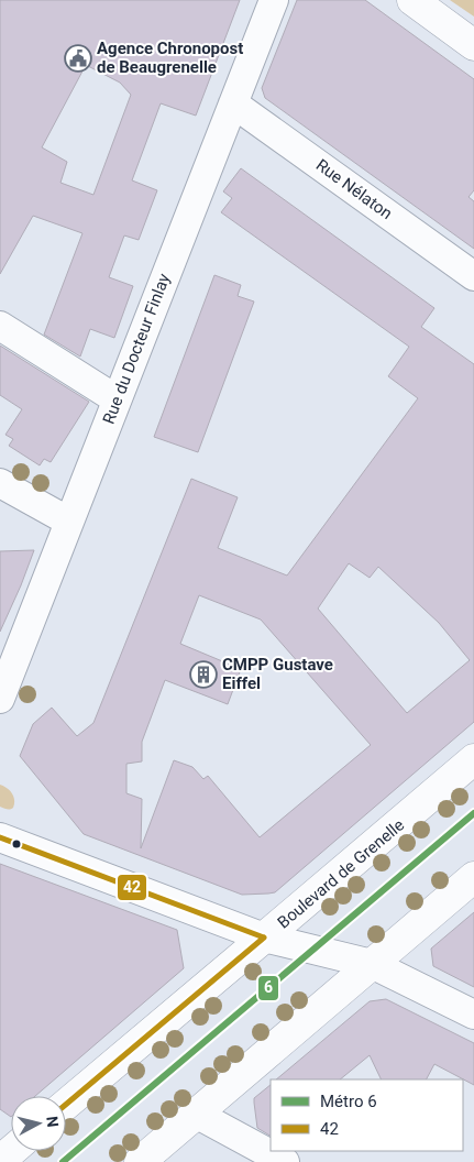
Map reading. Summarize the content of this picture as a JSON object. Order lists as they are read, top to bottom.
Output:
{
  "streets": {
    "main road": ["Boulevard de Grenelle"],
    "street": ["Rue Nélaton", "Rue du Docteur Finlay"]
  },
  "crossings": [
    ["Rue Nélaton", "Rue du Docteur Finlay"]
  ],
  "places": {
    "public building": ["Agence Chronopost de Beaugrenelle"],
    "building": ["CMPP Gustave Eiffel"]
  },
  "lines": ["metro line 6", "transit line 42"],
  "legend": ["Métro 6", "42"],
  "north": "right"
}
